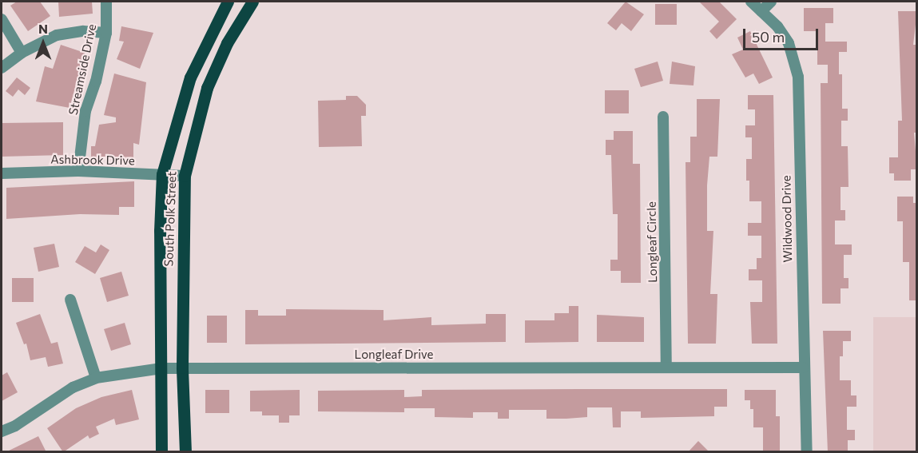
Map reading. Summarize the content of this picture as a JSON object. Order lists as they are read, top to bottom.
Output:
{
  "streets": {
    "main road": ["South Polk Street"],
    "street": [
      "Streamside Drive",
      "Ashbrook Drive",
      "Wildwood Drive",
      "Longleaf Circle",
      "Longleaf Drive"
    ]
  },
  "crossings": [
    ["Streamside Drive", "Ashbrook Drive"],
    ["Ashbrook Drive", "South Polk Street"],
    ["South Polk Street", "Longleaf Drive"],
    ["Wildwood Drive", "Longleaf Drive"],
    ["Longleaf Circle", "Longleaf Drive"]
  ],
  "scale_bar": "50 m",
  "north": "top"
}
